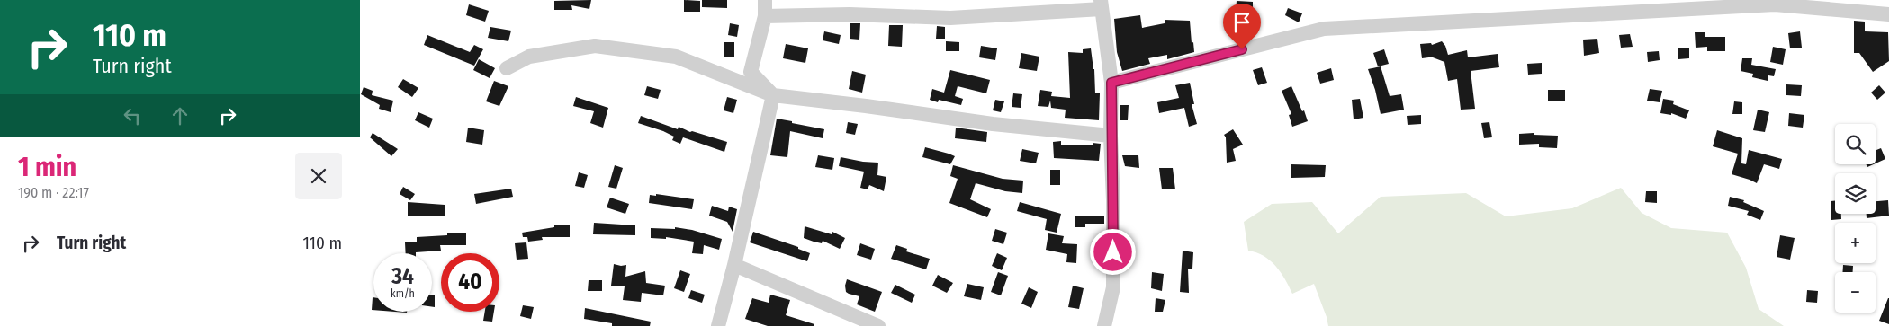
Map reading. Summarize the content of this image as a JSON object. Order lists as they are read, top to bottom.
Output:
{
  "page": {
    "turn": ["110 m", "Turn right"],
    "map_buttons": ["+", "−"],
    "heading": ["1 min", "190 m · 22:17"],
    "list": [
      {
        "name": "Turn right",
        "value": "110 m"
      }
    ],
    "speed": "34 km/h",
    "limit": "40"
  }
}
